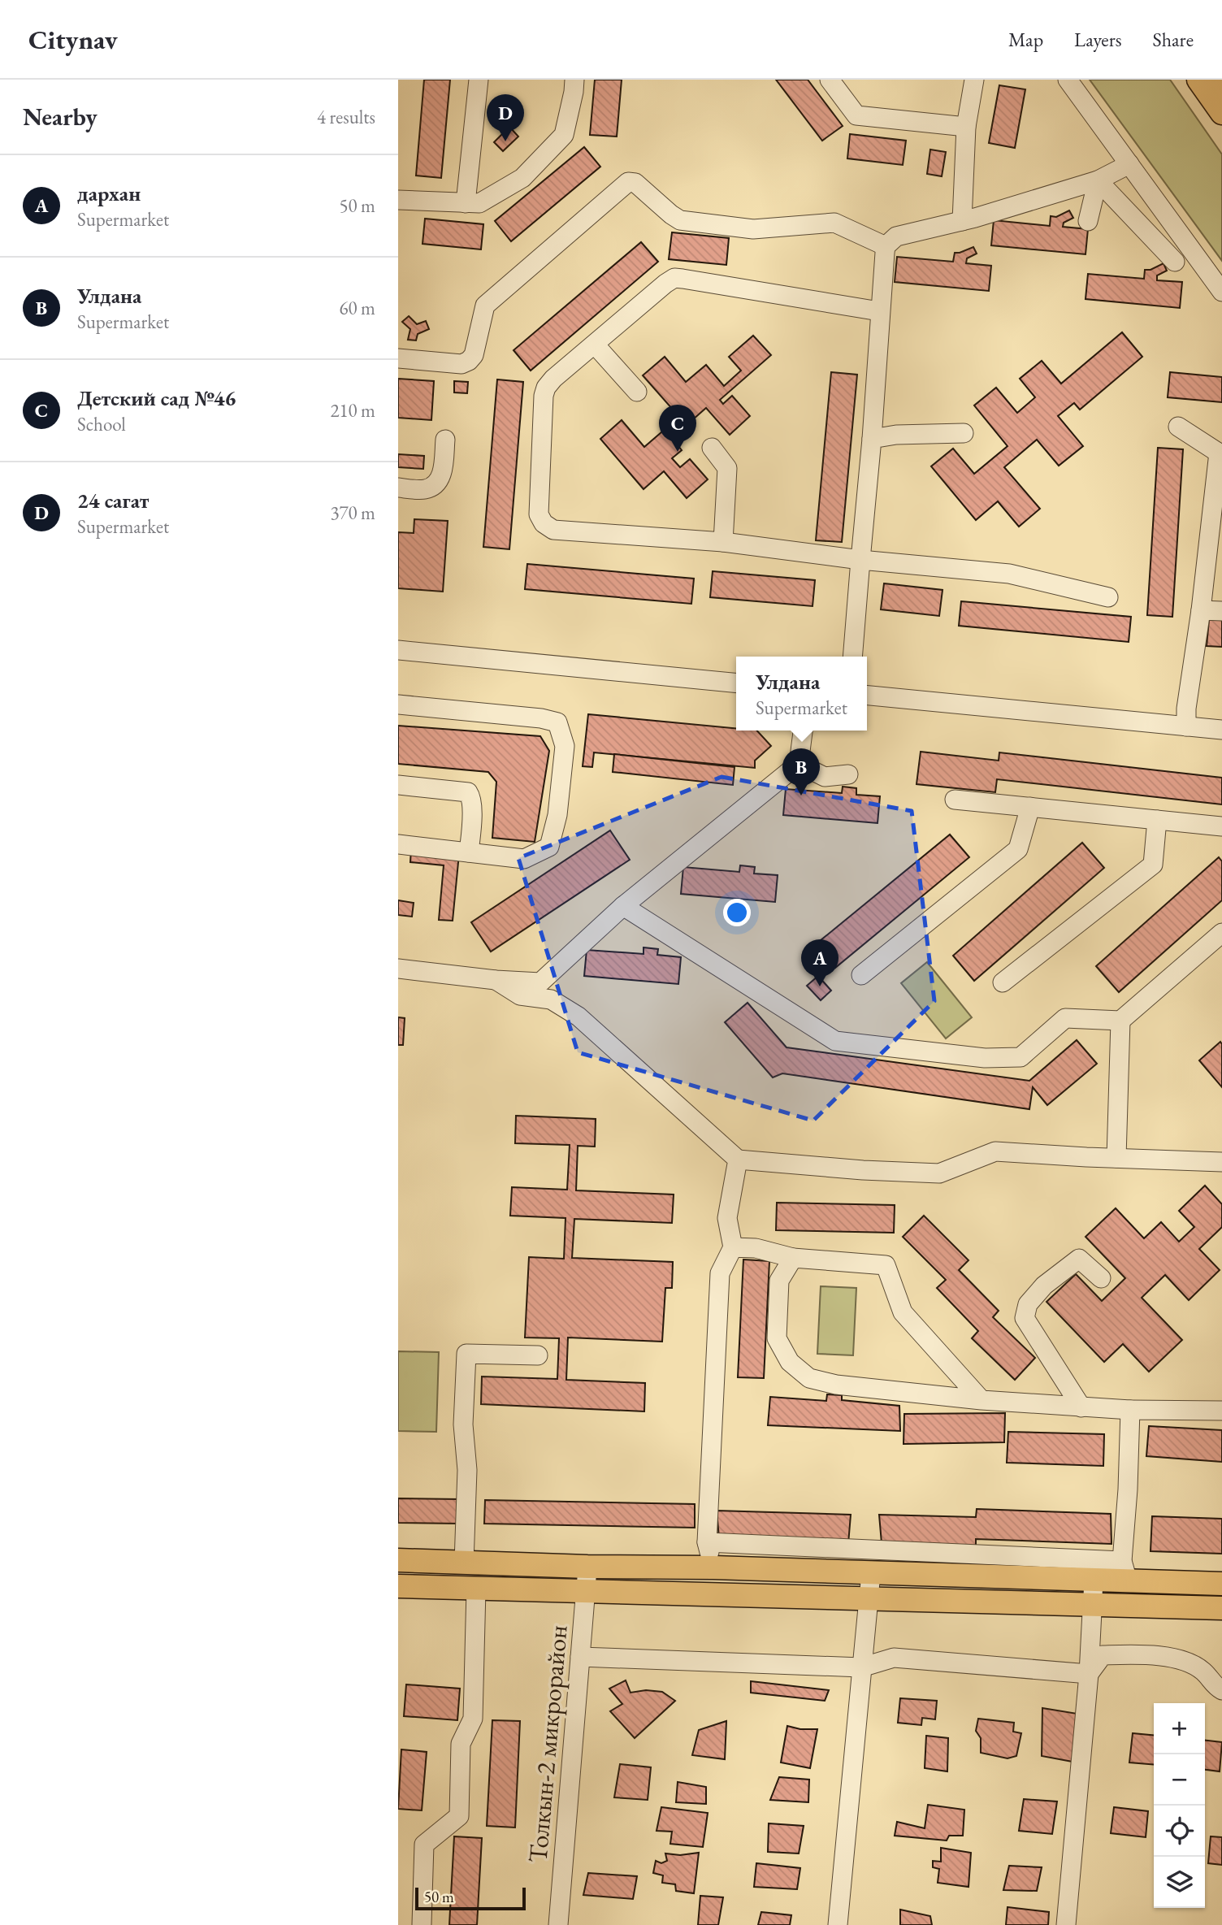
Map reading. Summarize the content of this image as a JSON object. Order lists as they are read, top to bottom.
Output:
{
  "streets": {
    "street": ["Толкын-2 микрорайон"]
  },
  "scale_bar": "50 m",
  "page": {
    "header": "Citynav",
    "nav": ["Map", "Layers", "Share"],
    "heading": ["Nearby", "4 results"],
    "pins": [
      "D",
      "C",
      "B",
      "A"
    ],
    "list": [
      {
        "mark": "A",
        "name": "дархан",
        "note": "Supermarket",
        "value": "50 m"
      },
      {
        "mark": "B",
        "name": "Улдана",
        "note": "Supermarket",
        "value": "60 m"
      },
      {
        "mark": "C",
        "name": "Детский сад №46",
        "note": "School",
        "value": "210 m"
      },
      {
        "mark": "D",
        "name": "24 сагат",
        "note": "Supermarket",
        "value": "370 m"
      }
    ],
    "popup": ["Улдана", "Supermarket"],
    "map_buttons": ["+", "−"],
    "scale": "50 m"
  }
}
